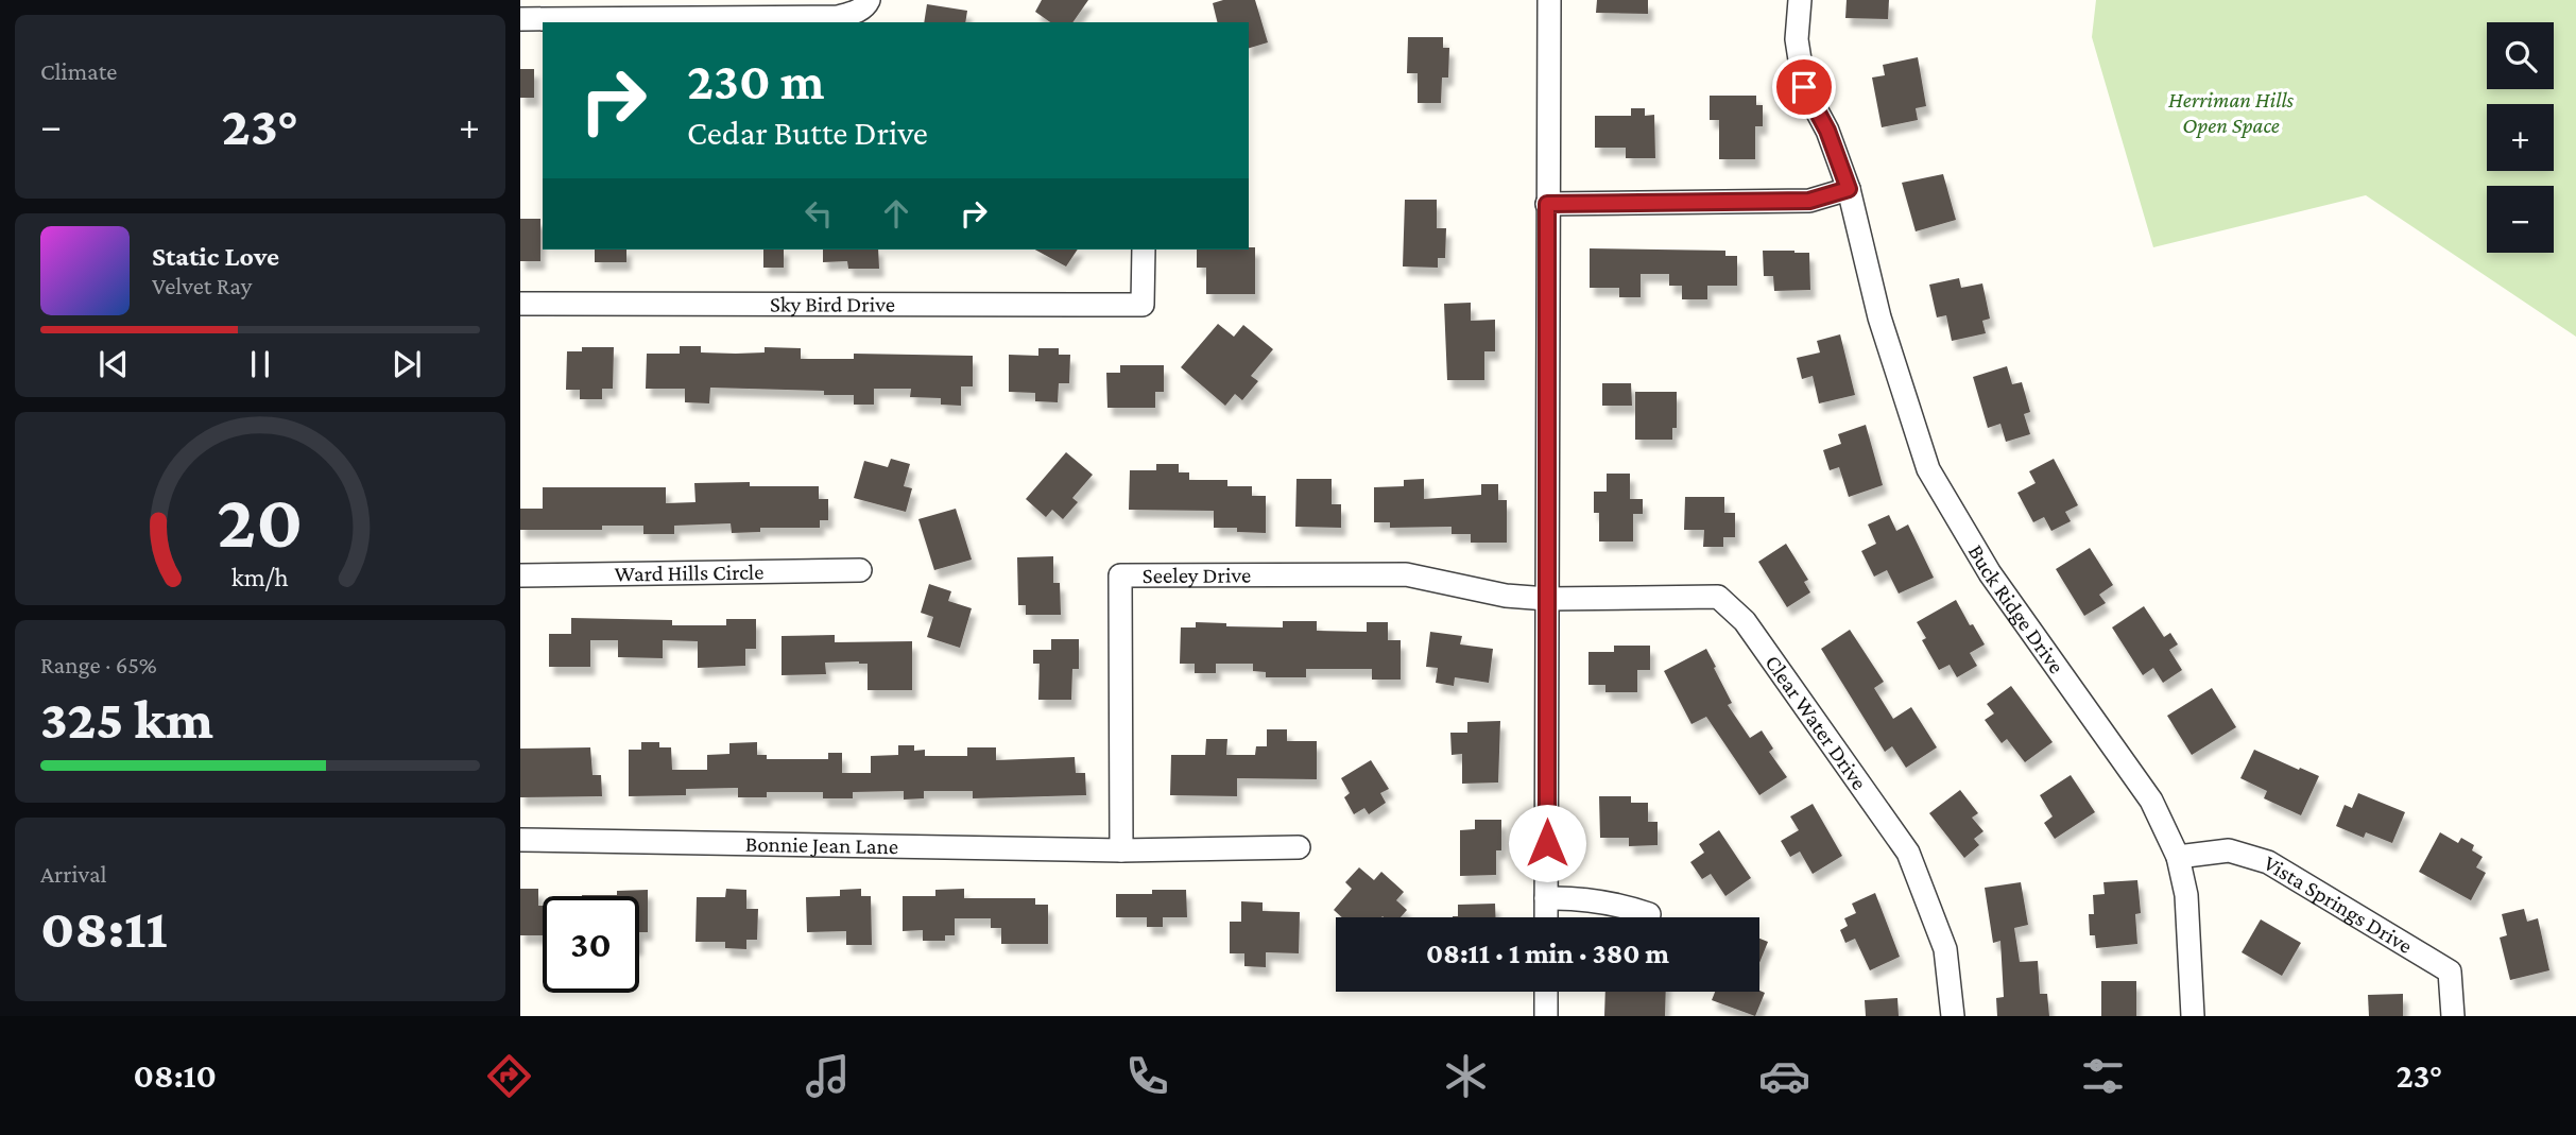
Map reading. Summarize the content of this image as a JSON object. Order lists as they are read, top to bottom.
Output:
{
  "streets": {
    "street": [
      "Sky Bird Drive",
      "Ward Hills Circle",
      "Seeley Drive",
      "Buck Ridge Drive",
      "Clear Water Drive",
      "Bonnie Jean Lane",
      "Vista Springs Drive"
    ]
  },
  "crossings": [
    ["Seeley Drive", "Clear Water Drive"],
    ["Seeley Drive", "Bonnie Jean Lane"],
    ["Buck Ridge Drive", "Vista Springs Drive"]
  ],
  "parks": ["Herriman Hills Open Space"],
  "page": {
    "tile": [
      "Climate",
      ["Range · 65%", "325 km"],
      ["Arrival", "08:11"]
    ],
    "map_buttons": ["+", "−"],
    "turn": ["230 m", "Cedar Butte Drive"],
    "heat": ["−", "23°", "+"],
    "song": ["Static Love", "Velvet Ray"],
    "limit": "30",
    "trip": "08:11 · 1 min · 380 m",
    "tabs": ["08:10", "23°"],
    "gauge": ["20", "km/h"]
  }
}
